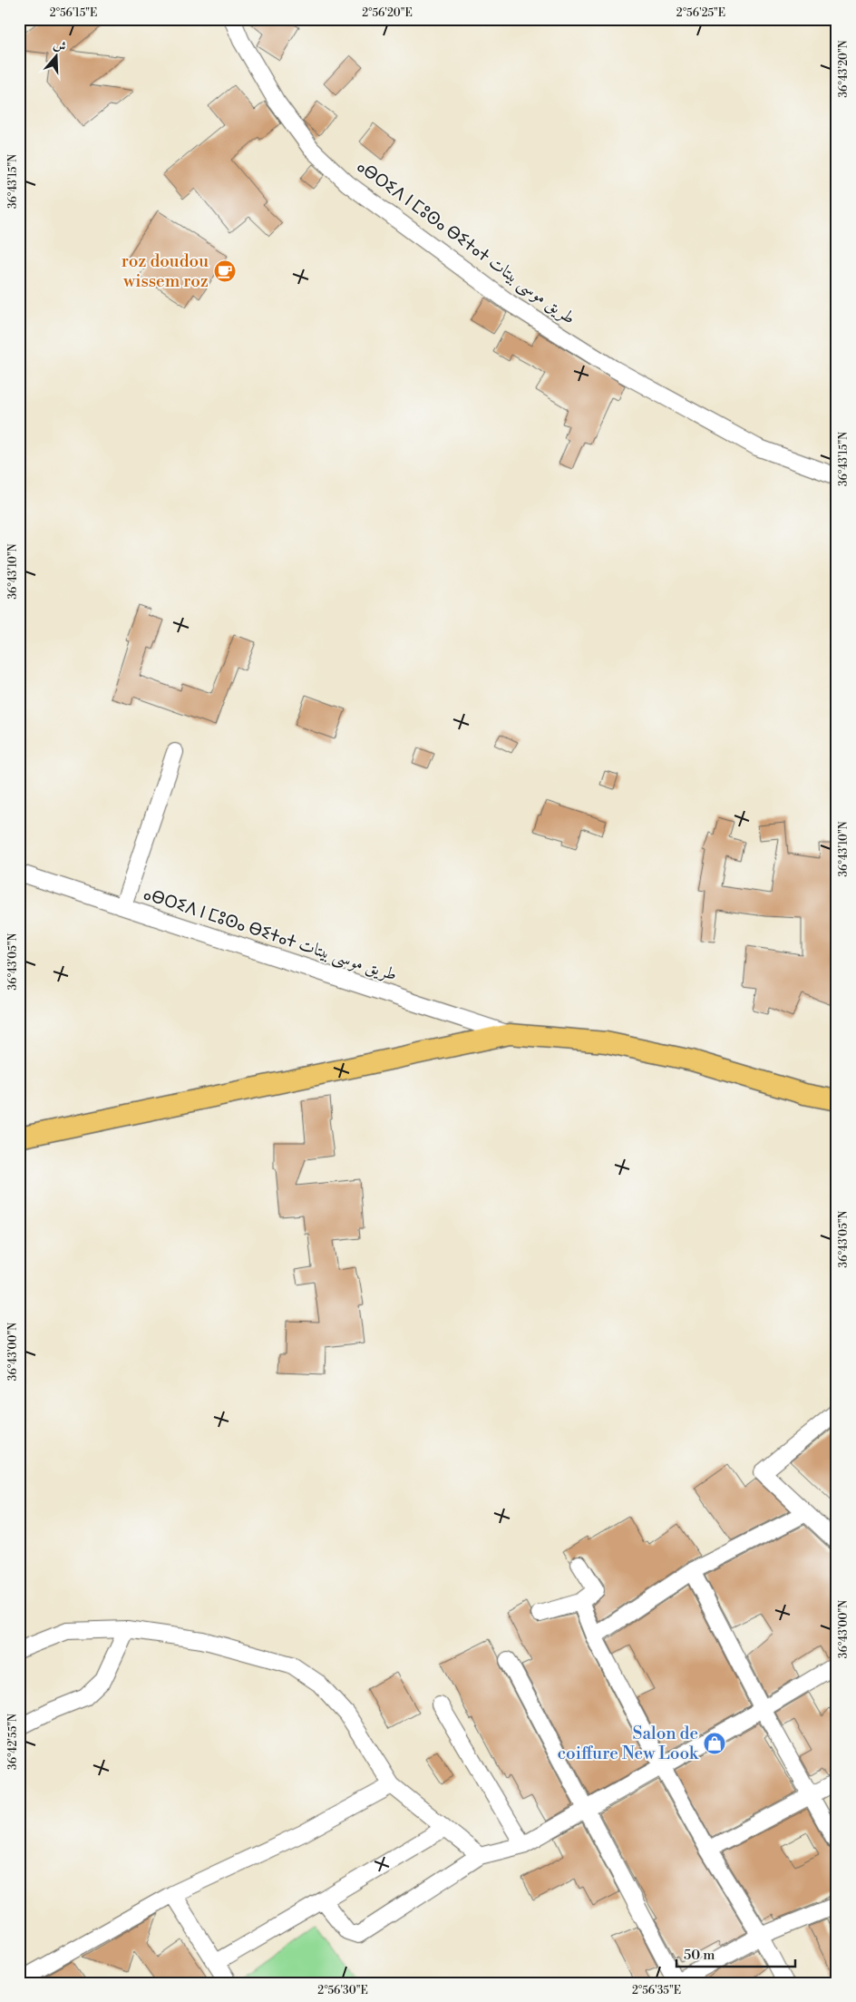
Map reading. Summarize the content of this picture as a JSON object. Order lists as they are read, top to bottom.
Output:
{
  "streets": {
    "street": ["ⴰⴱⵔⵉⴷ ⵏ ⵎⵓⵙⴰ ⴱⵉⵜⴰⵜ طريق موسى بيتات"]
  },
  "places": {
    "cafe": ["roz doudou wissem roz"],
    "shop": ["Salon de coiffure New Look"]
  },
  "scale_bar": "50 m",
  "north": "top",
  "coordinates": [
    "2°56'15\"E",
    "2°56'20\"E",
    "2°56'25\"E",
    "36°43'20\"N",
    "36°43'15\"N",
    "36°43'10\"N",
    "36°43'05\"N",
    "36°43'00\"N",
    "36°42'55\"N",
    "2°56'30\"E",
    "2°56'35\"E"
  ]
}
